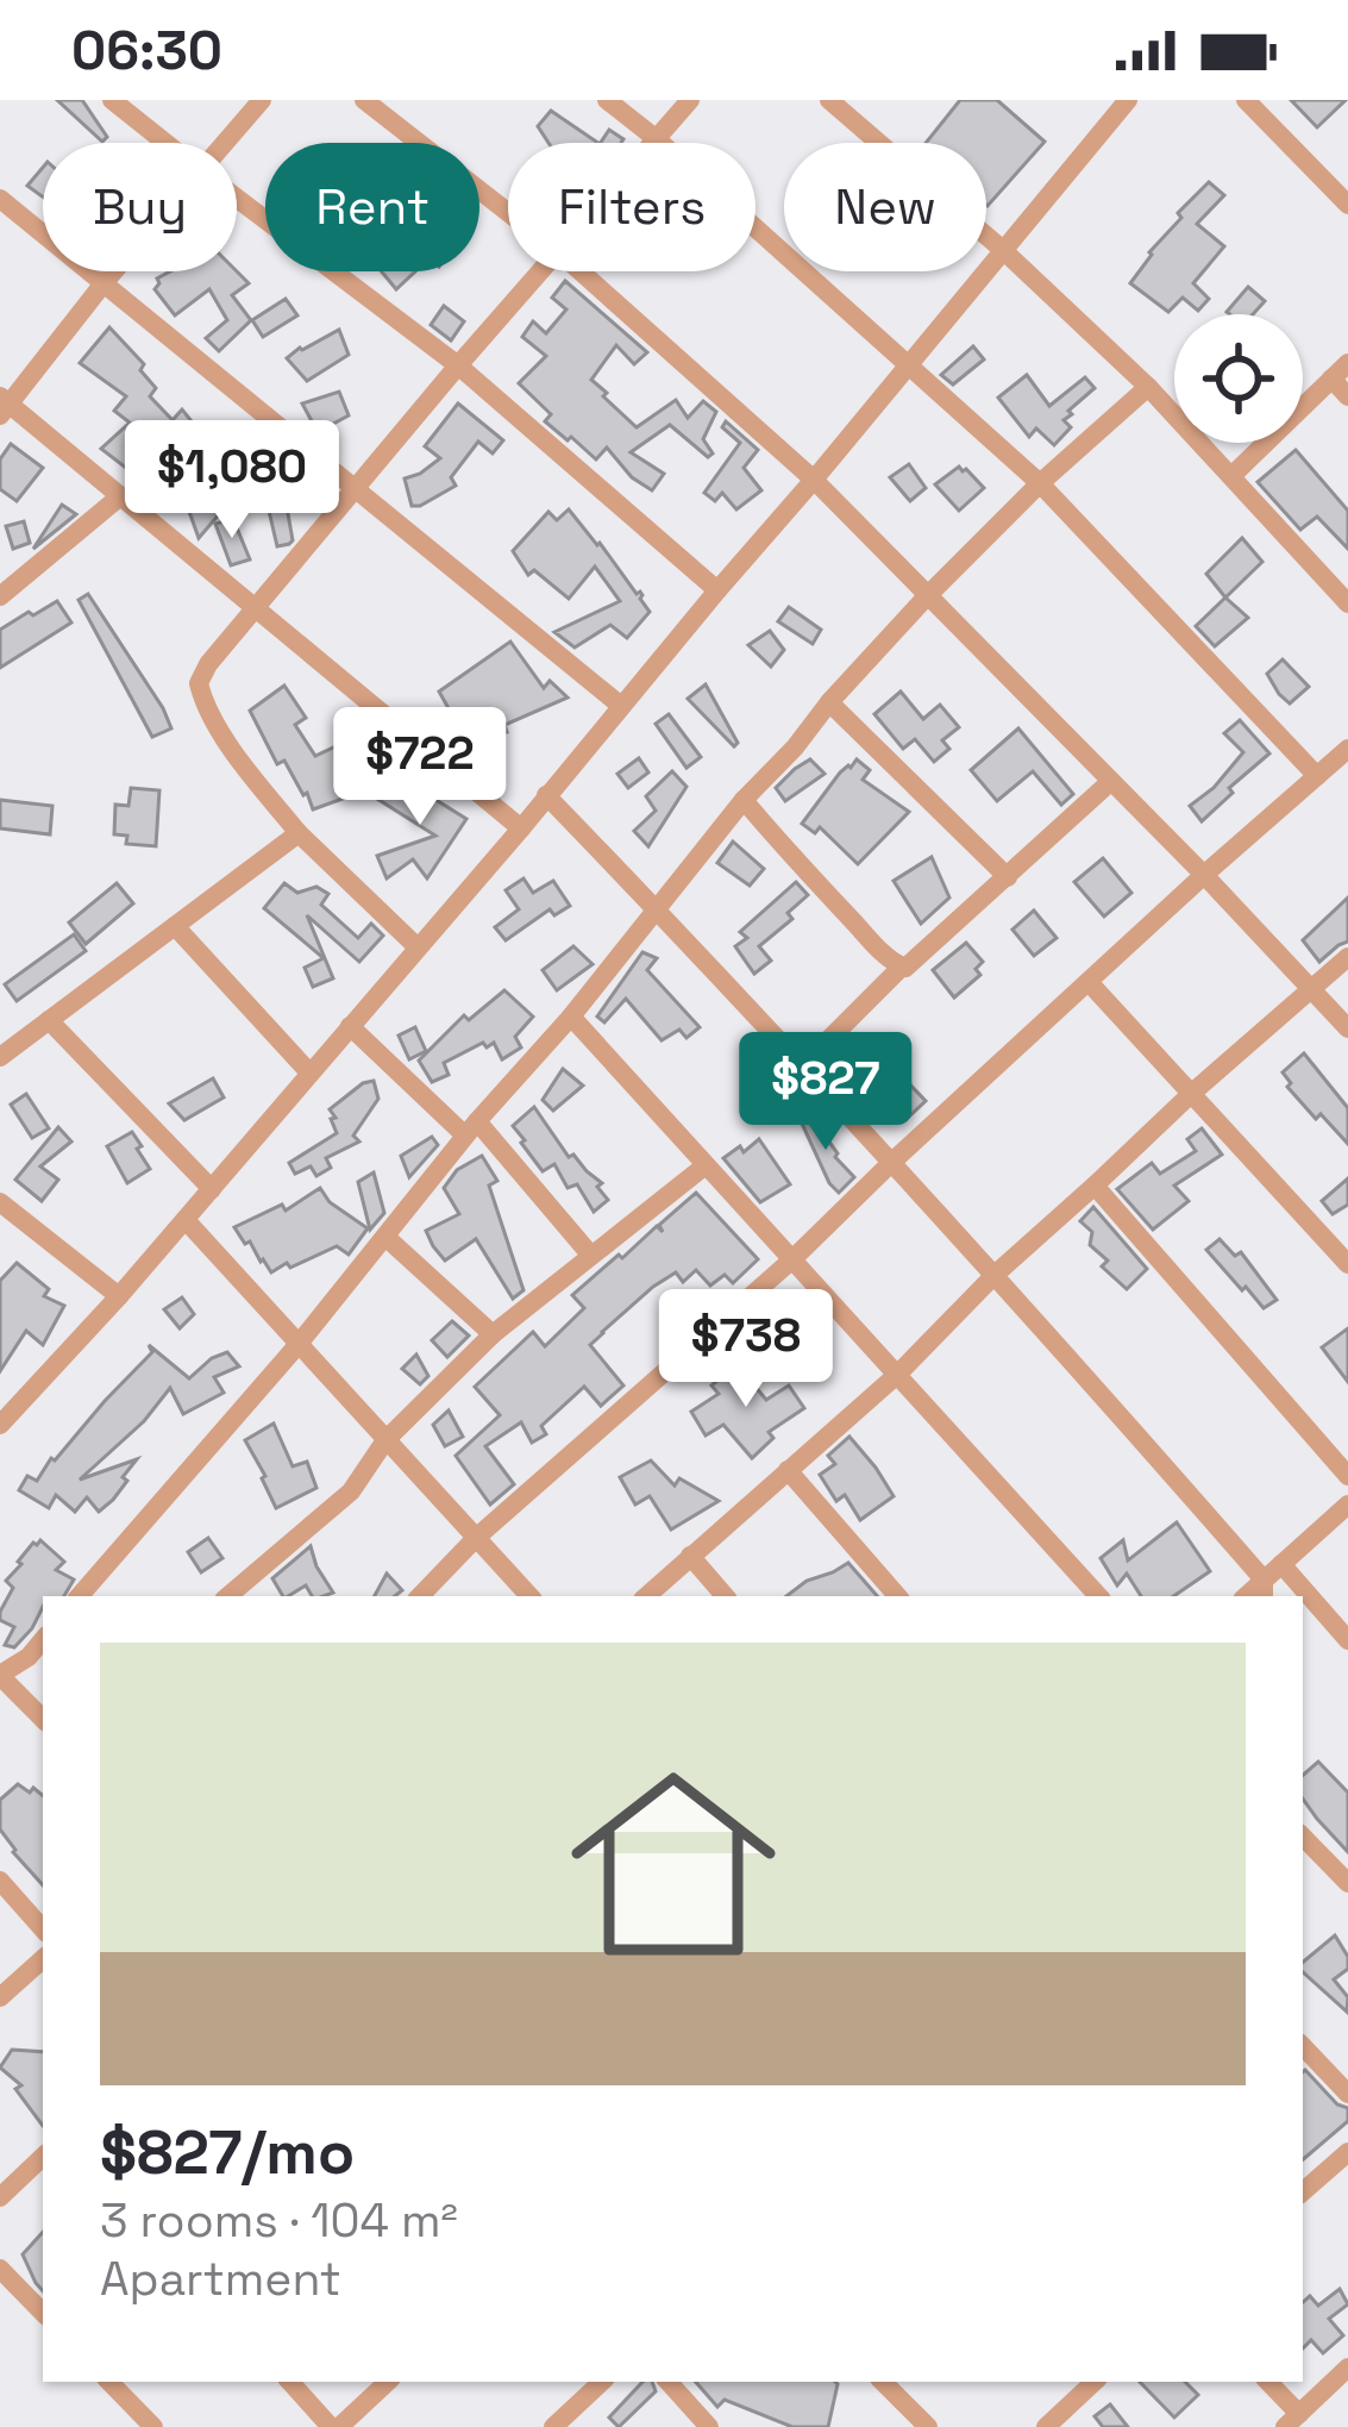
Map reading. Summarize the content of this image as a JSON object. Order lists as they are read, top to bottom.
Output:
{
  "page": {
    "status": "06:30",
    "chip": [
      "Buy",
      "Rent",
      "Filters",
      "New"
    ],
    "price": [
      "$1,080",
      "$722",
      "$827",
      "$738"
    ],
    "list": [
      {
        "name": "$827/mo",
        "note": "3 rooms · 104 m² · Apartment"
      }
    ]
  }
}
